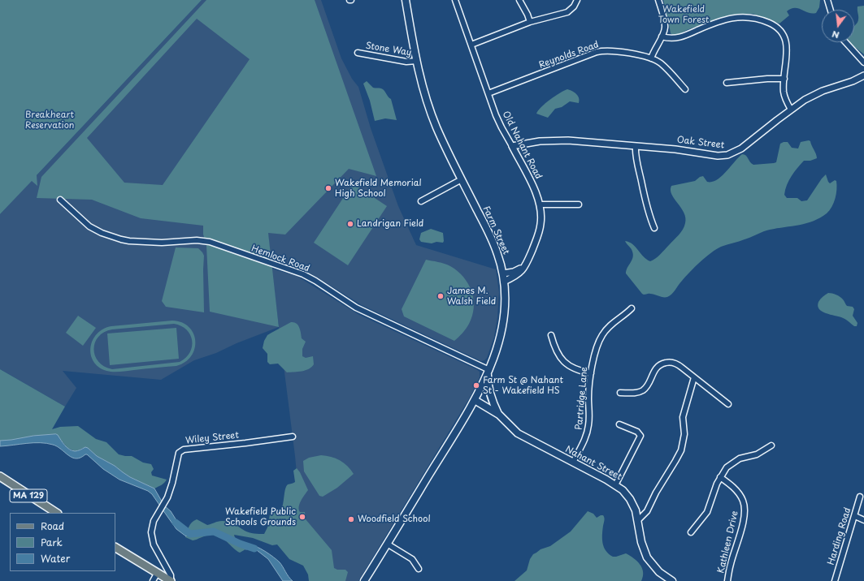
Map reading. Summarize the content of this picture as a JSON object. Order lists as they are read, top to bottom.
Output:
{
  "streets": {
    "main road": ["Farm Street", "Nahant Street", "MA 129"],
    "street": [
      "Stone Way",
      "Reynolds Road",
      "Oak Street",
      "Old Nahant Road",
      "Hemlock Road",
      "Partridge Lane",
      "Wiley Street",
      "Harding Road",
      "Kathleen Drive"
    ]
  },
  "crossings": [
    ["Stone Way", "Farm Street"],
    ["Reynolds Road", "Old Nahant Road"],
    ["Oak Street", "Old Nahant Road"],
    ["Old Nahant Road", "Farm Street"],
    ["Farm Street", "Hemlock Road"],
    ["Farm Street", "Nahant Street"],
    ["Hemlock Road", "Nahant Street"],
    ["Partridge Lane", "Nahant Street"]
  ],
  "parks": ["Wakefield Town Forest", "Breakheart Reservation"],
  "places": [
    "Wakefield Memorial High School",
    "Landrigan Field",
    "James M. Walsh Field",
    "Farm St @ Nahant St - Wakefield HS",
    "Wakefield Public Schools Grounds",
    "Woodfield School"
  ],
  "legend": ["Road", "Park", "Water"],
  "north": "bottom"
}
